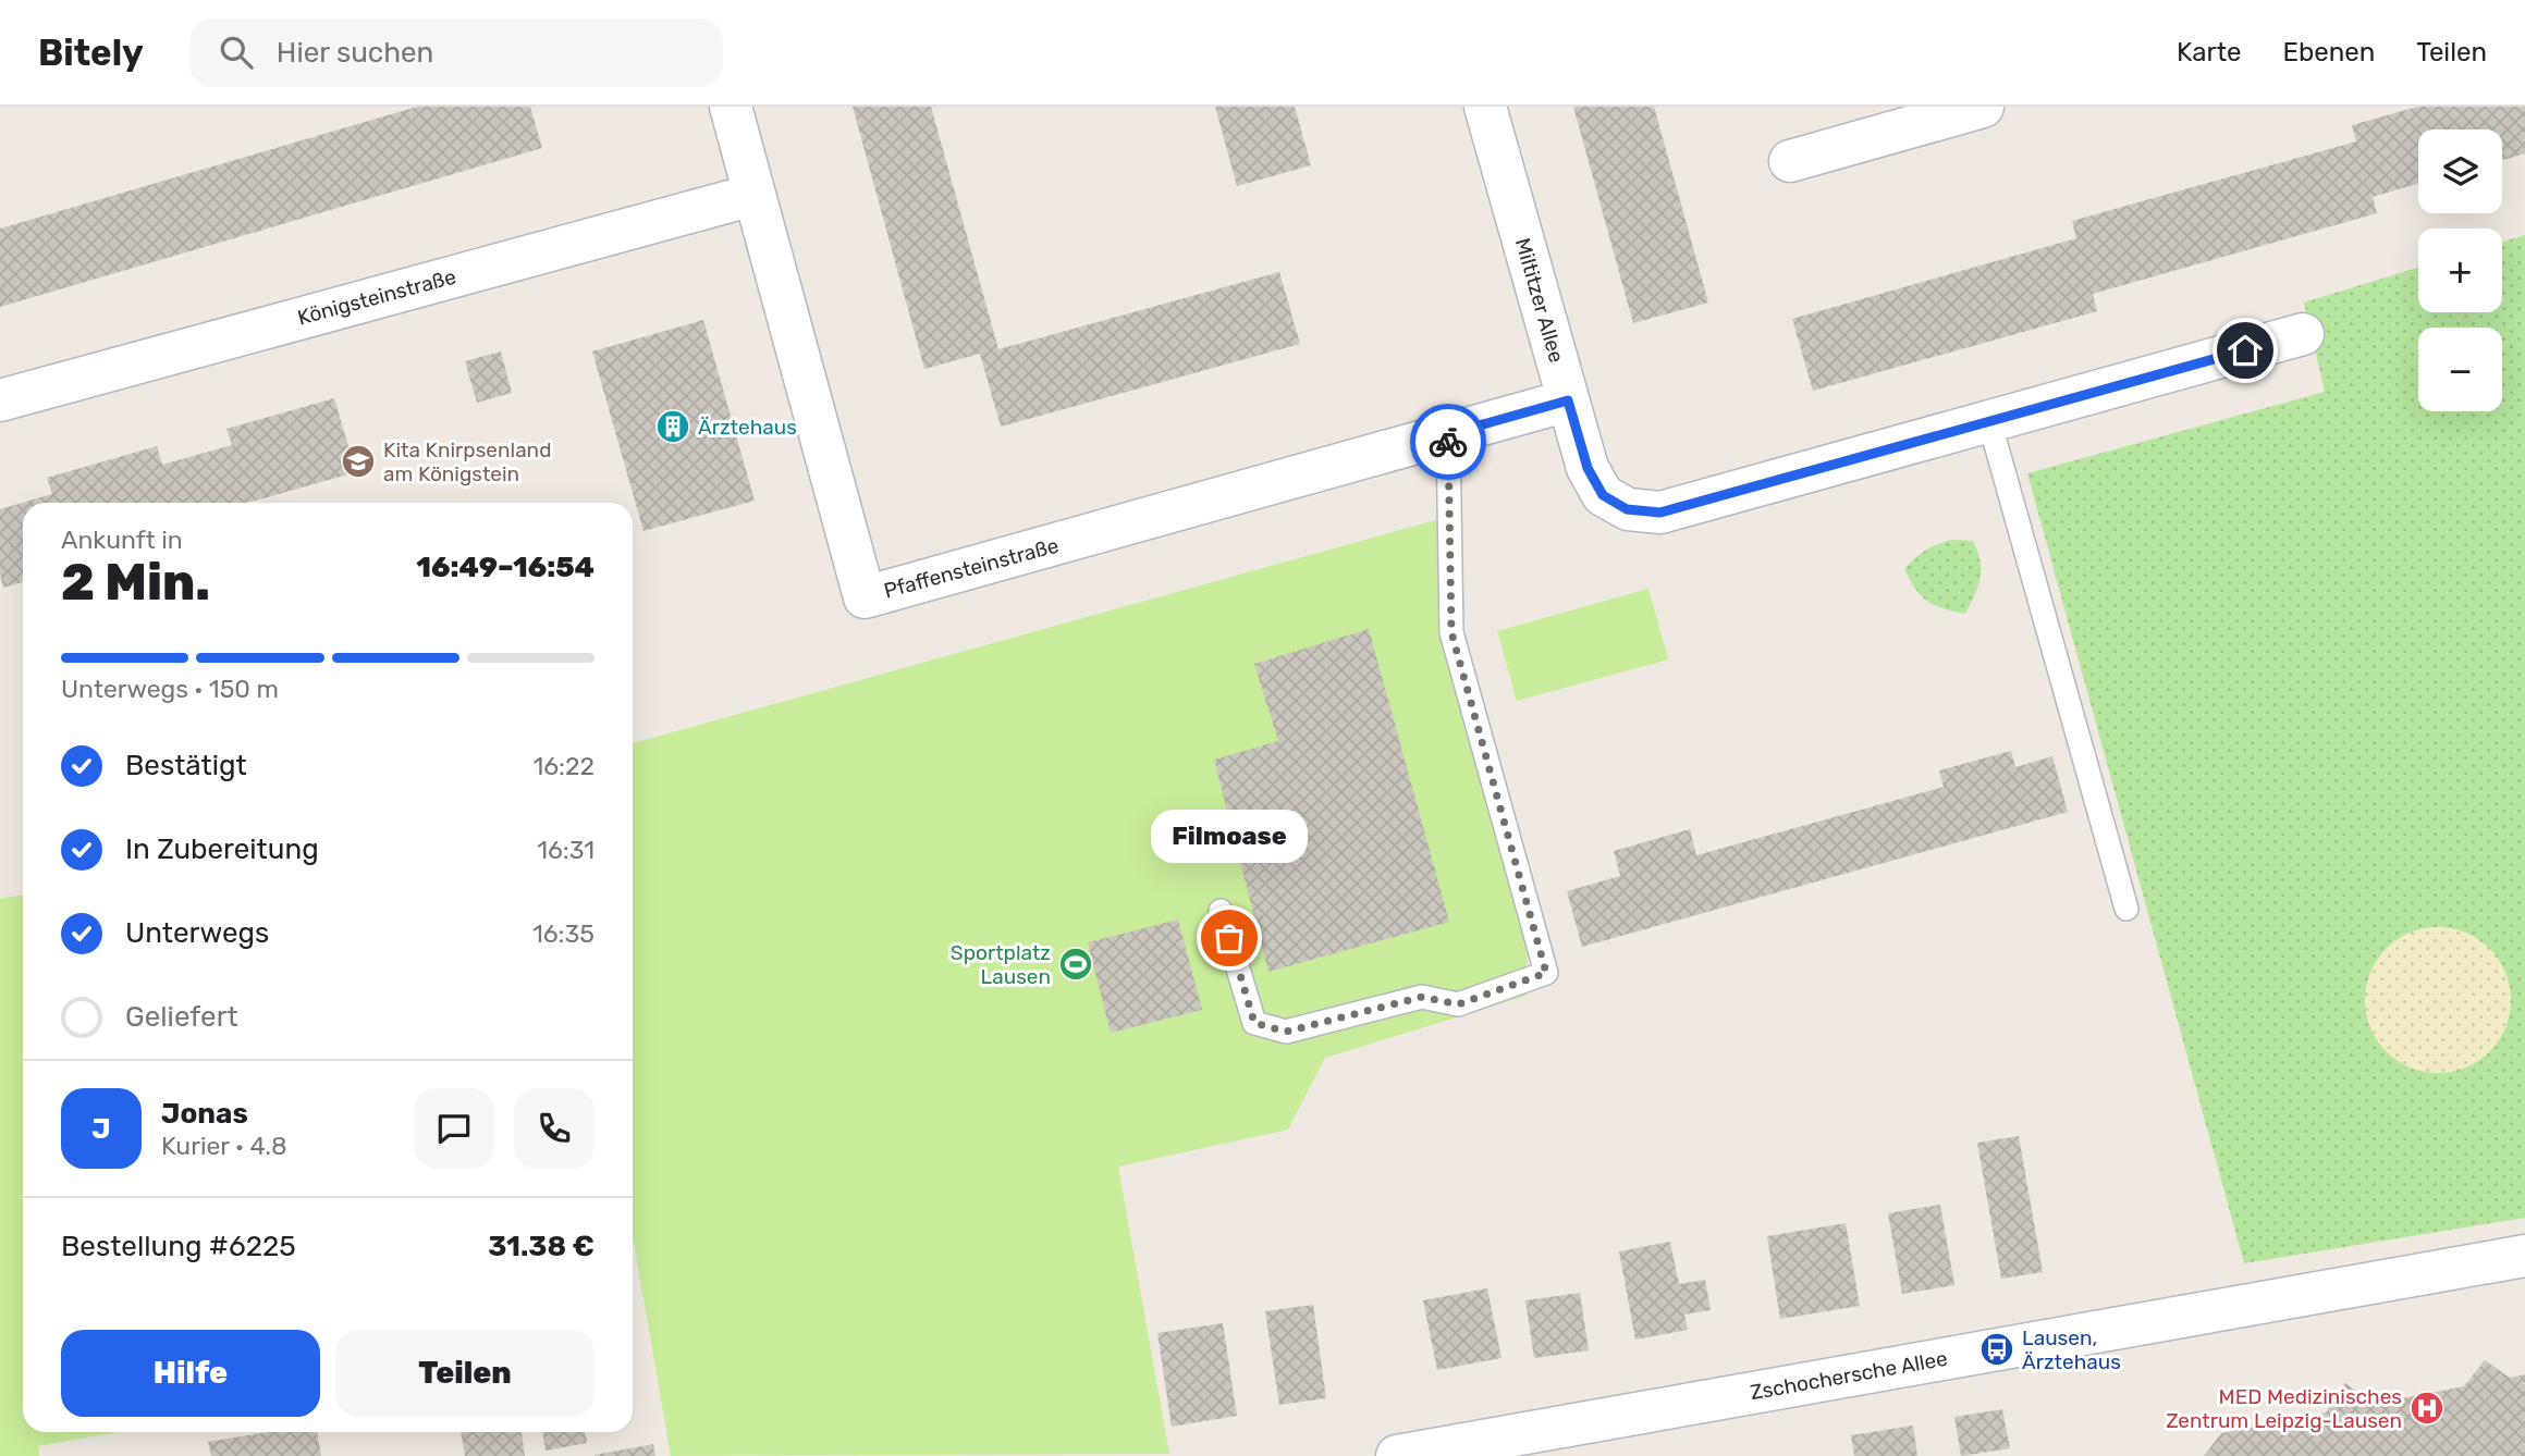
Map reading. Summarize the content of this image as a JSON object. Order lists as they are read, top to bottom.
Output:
{
  "streets": {
    "street": [
      "Königsteinstraße",
      "Miltitzer Allee",
      "Pfaffensteinstraße",
      "Zschochersche Allee"
    ]
  },
  "crossings": [
    ["Königsteinstraße", "Pfaffensteinstraße"],
    ["Miltitzer Allee", "Pfaffensteinstraße"]
  ],
  "places": {
    "building": ["Ärztehaus"],
    "school or university": ["Kita Knirpsenland am Königstein"],
    "other": ["Filmoase"],
    "sports": ["Sportplatz Lausen"],
    "bus stop": ["Lausen, Ärztehaus"],
    "hospital": ["MED Medizinisches Zentrum Leipzig-Lausen"]
  },
  "page": {
    "header": "Bitely",
    "search": "Hier suchen",
    "nav": ["Karte", "Ebenen", "Teilen"],
    "map_buttons": ["+", "−"],
    "heading": ["2 Min.", "Ankunft in", "16:49–16:54"],
    "panel": [
      "Jonas",
      "Kurier · 4.8",
      "Bestellung #6225",
      "31.38 €"
    ],
    "bar": "Unterwegs · 150 m",
    "list": [
      ["Bestätigt", "16:22"],
      ["In Zubereitung", "16:31"],
      ["Unterwegs", "16:35"],
      "Geliefert"
    ],
    "bubble": "Filmoase",
    "round": "J",
    "buttons": ["Hilfe", "Teilen"]
  }
}
